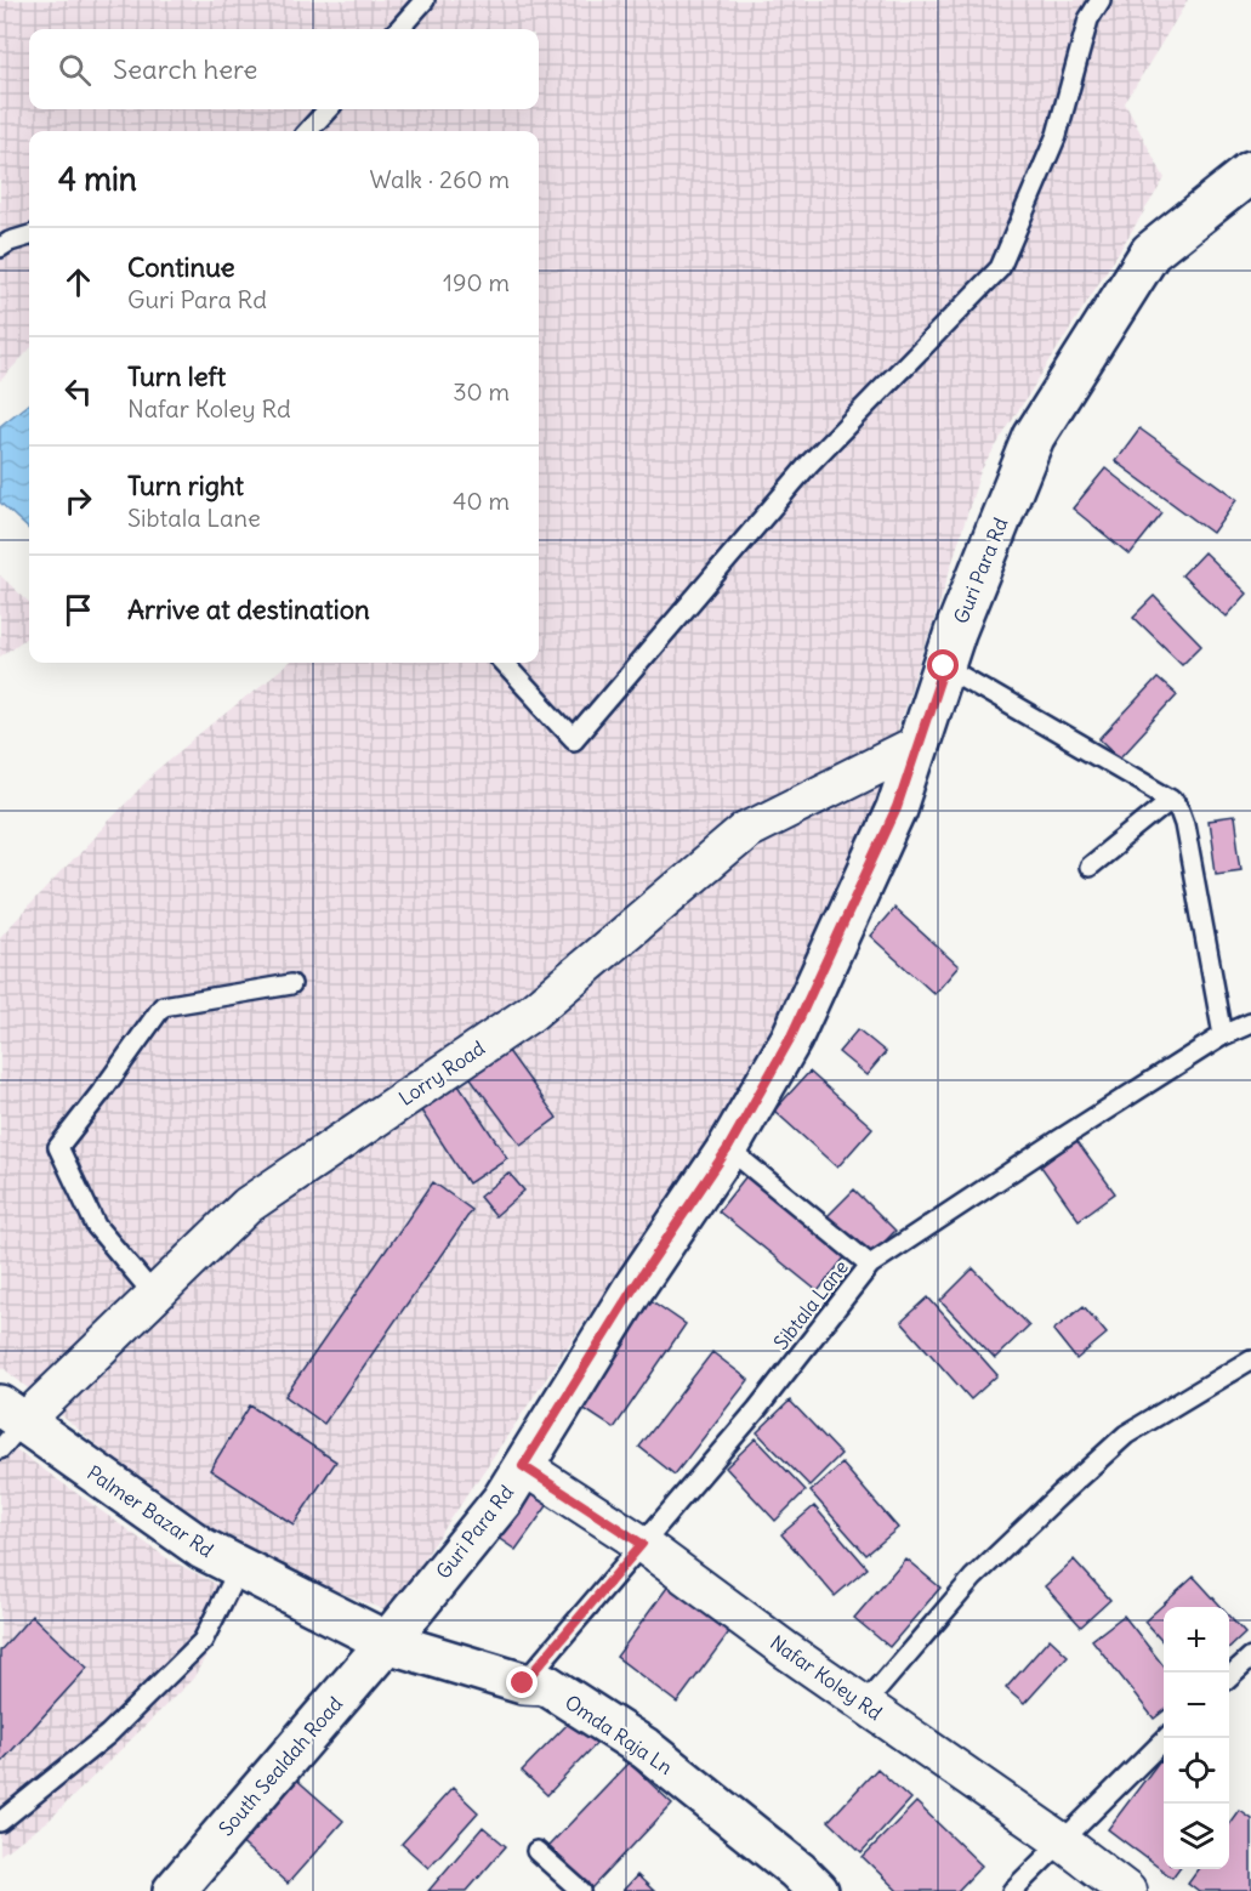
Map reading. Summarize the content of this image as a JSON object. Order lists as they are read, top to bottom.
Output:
{
  "streets": {
    "main road": [
      "Guri Para Rd",
      "Palmer Bazar Rd",
      "Omda Raja Ln",
      "South Sealdah Road"
    ],
    "street": ["Lorry Road", "Nafar Koley Rd"],
    "lane": ["Sibtala Lane"]
  },
  "crossings": [
    ["Guri Para Rd", "Lorry Road"],
    ["Guri Para Rd", "Palmer Bazar Rd"],
    ["Guri Para Rd", "Nafar Koley Rd"],
    ["Guri Para Rd", "Omda Raja Ln"],
    ["Guri Para Rd", "South Sealdah Road"],
    ["Lorry Road", "Palmer Bazar Rd"],
    ["Sibtala Lane", "Nafar Koley Rd"],
    ["Sibtala Lane", "Omda Raja Ln"],
    ["Palmer Bazar Rd", "Omda Raja Ln"],
    ["Palmer Bazar Rd", "South Sealdah Road"],
    ["Omda Raja Ln", "South Sealdah Road"]
  ],
  "page": {
    "search": "Search here",
    "heading": ["4 min", "Walk · 260 m"],
    "list": [
      ["Continue", "Guri Para Rd", "190 m"],
      ["Turn left", "Nafar Koley Rd", "30 m"],
      ["Turn right", "Sibtala Lane", "40 m"],
      "Arrive at destination"
    ],
    "map_buttons": ["+", "−"]
  }
}
